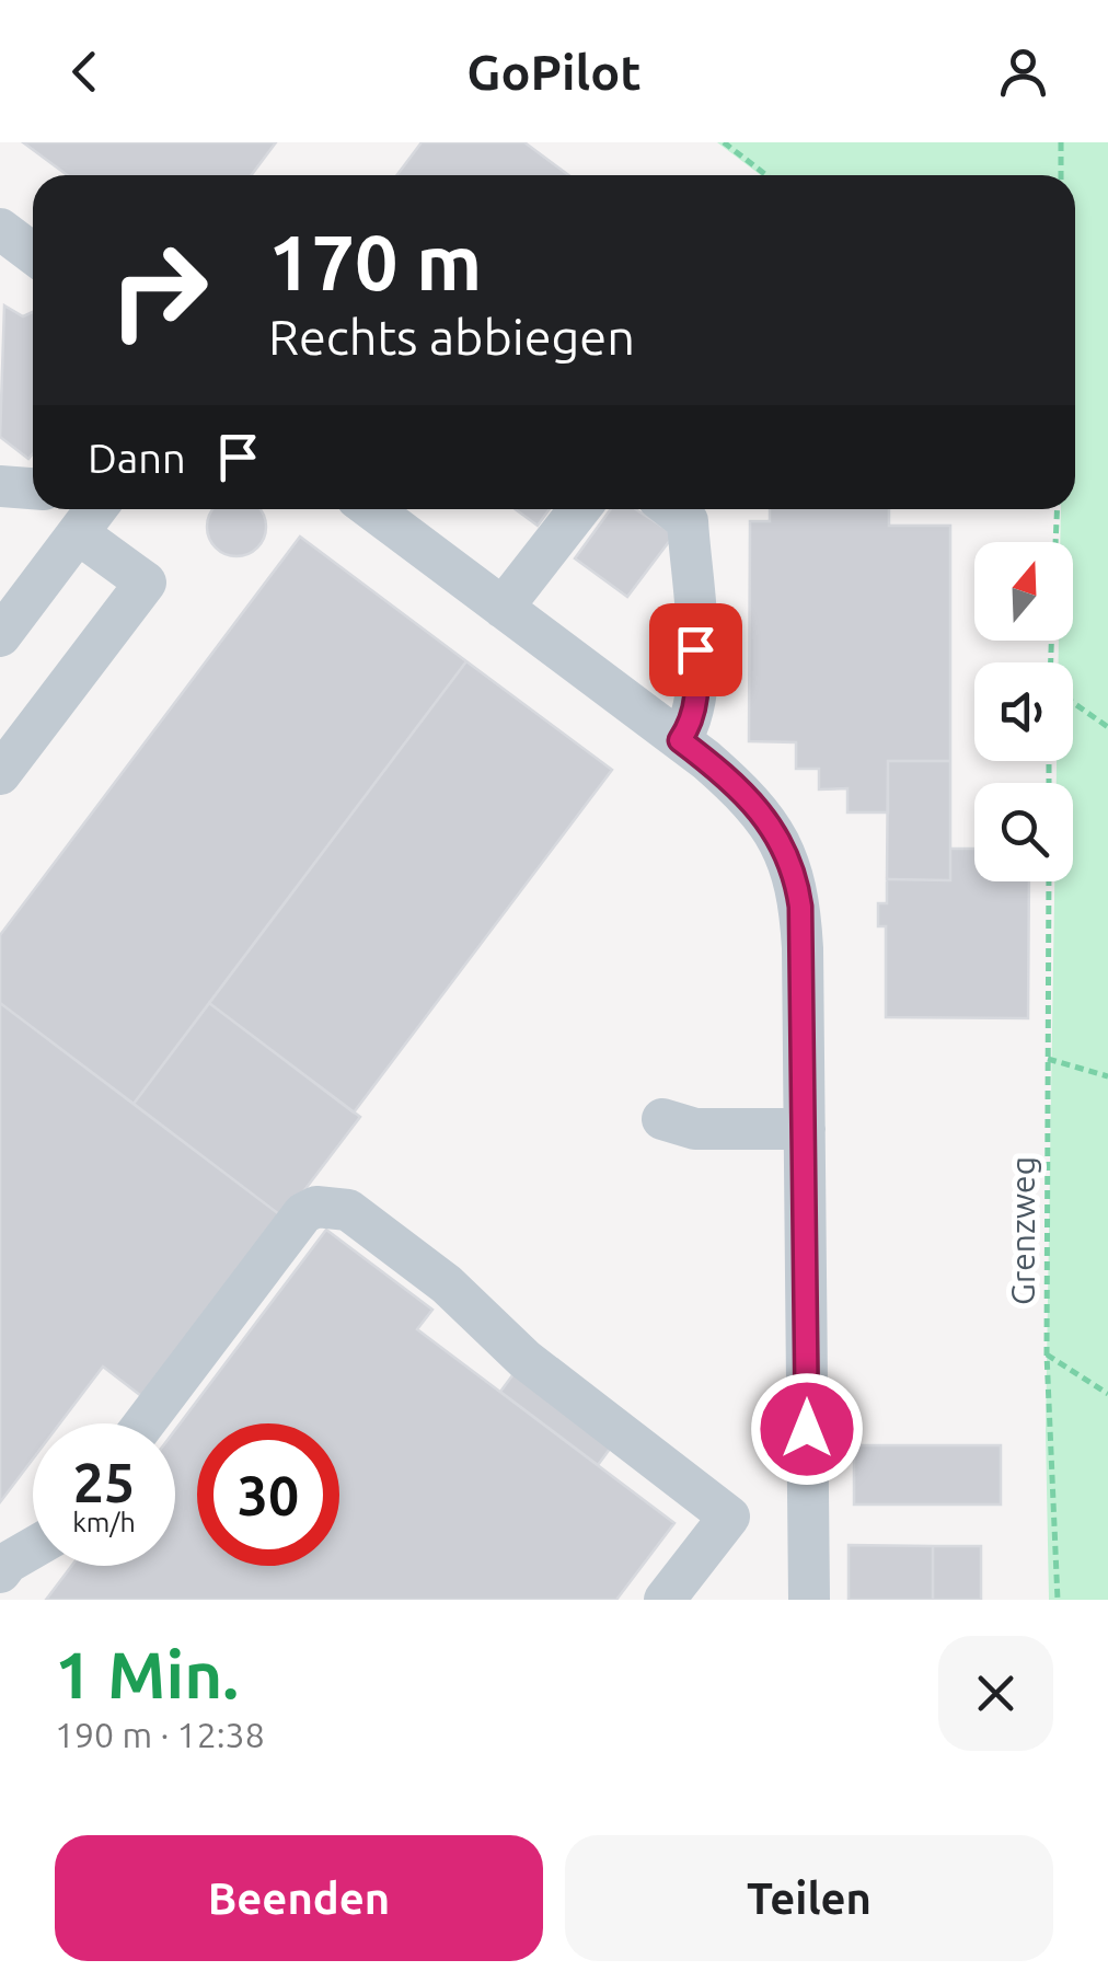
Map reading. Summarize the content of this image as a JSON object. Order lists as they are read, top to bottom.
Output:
{
  "streets": {
    "path": ["Grenzweg"]
  },
  "north": "top",
  "page": {
    "header": "GoPilot",
    "turn": ["170 m", "Rechts abbiegen"],
    "then": "Dann",
    "speed": "25 km/h",
    "limit": "30",
    "heading": ["1 Min.", "190 m · 12:38"],
    "buttons": ["Beenden", "Teilen"]
  }
}
